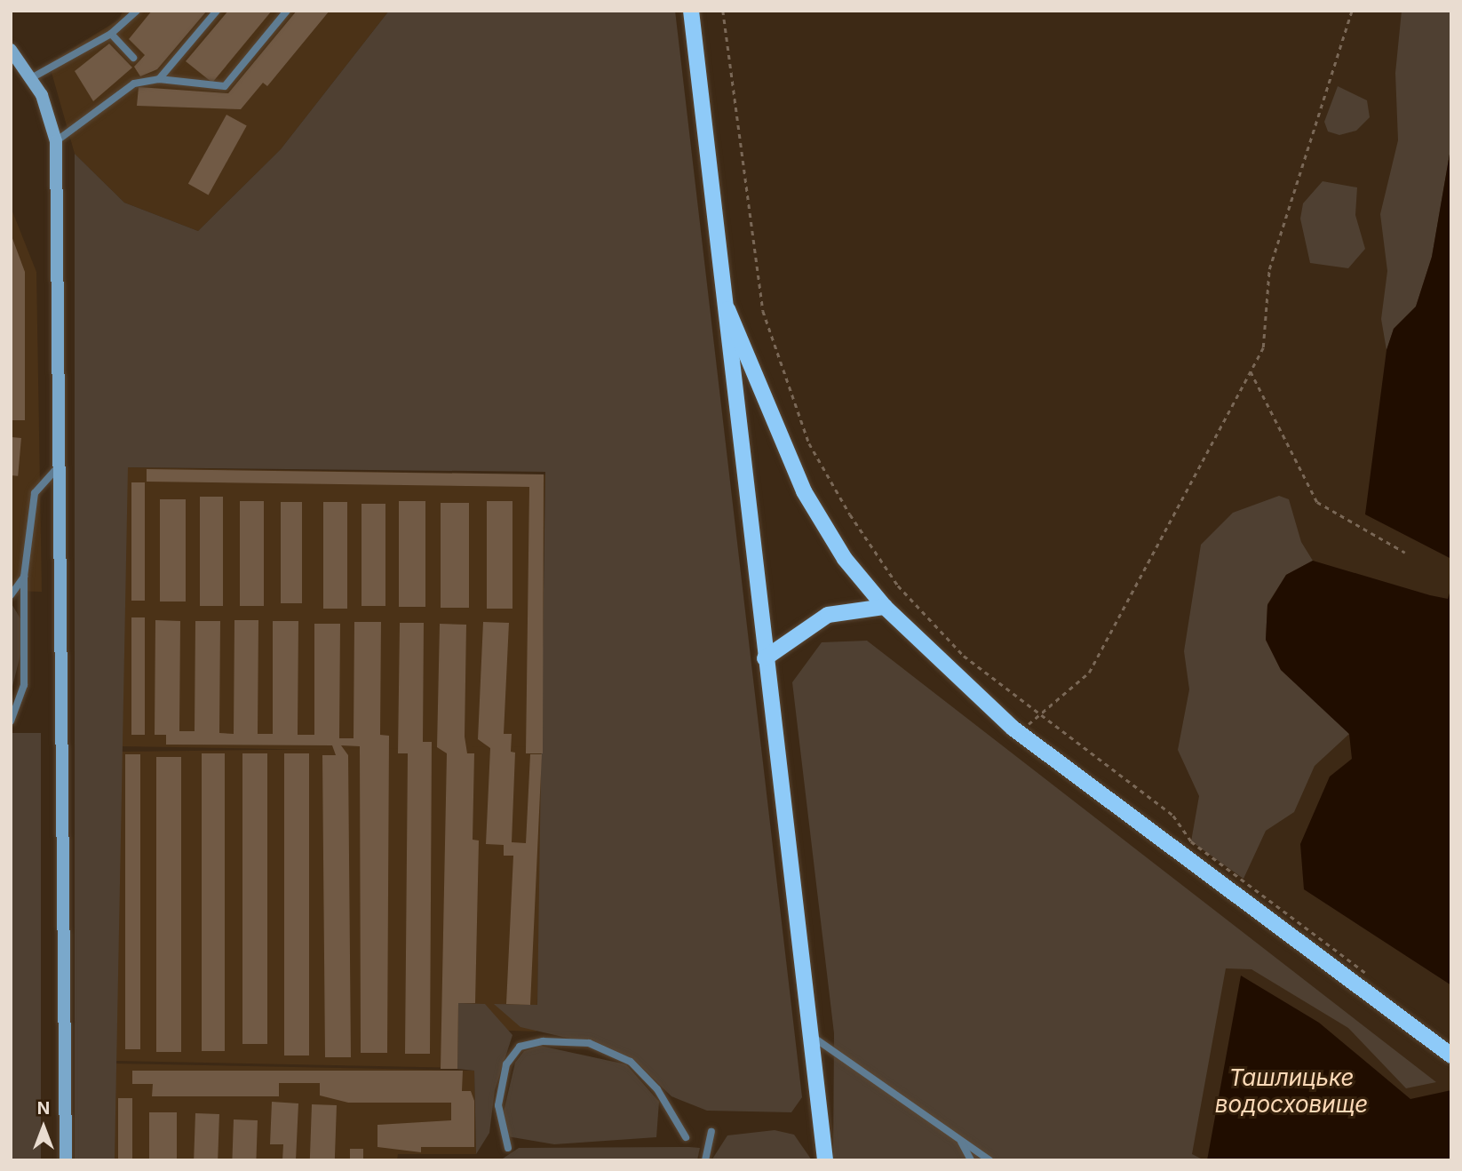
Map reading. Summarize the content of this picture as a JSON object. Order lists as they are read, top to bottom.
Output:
{
  "water": ["Ташлицьке водосховище"],
  "north": "top"
}
